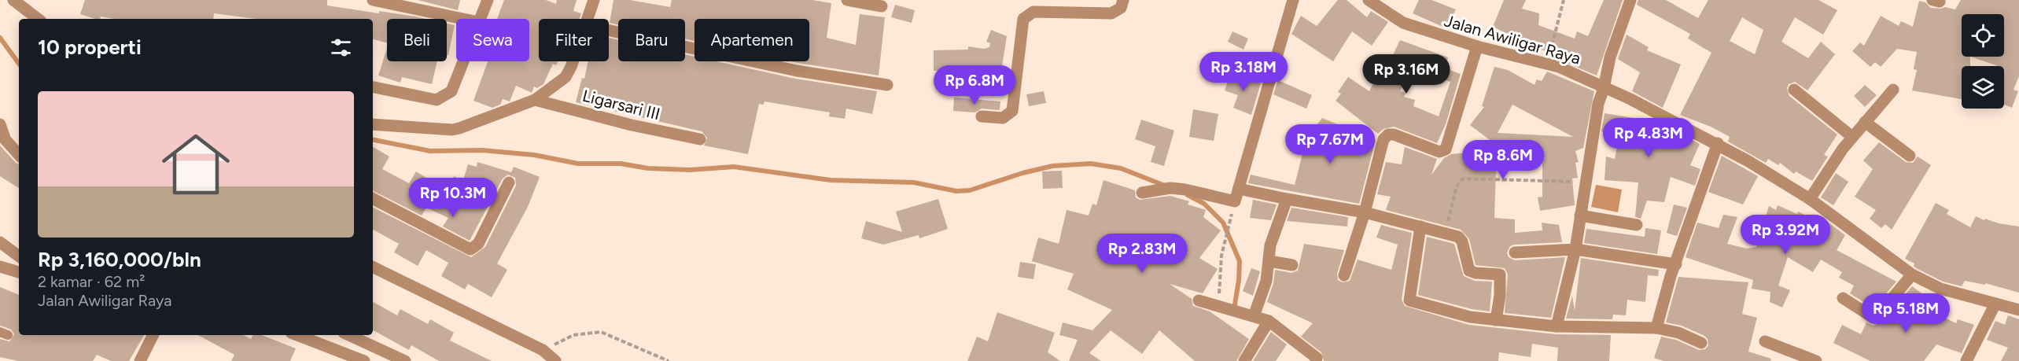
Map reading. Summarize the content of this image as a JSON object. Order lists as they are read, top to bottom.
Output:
{
  "streets": {
    "street": ["Jalan Awiligar Raya", "Ligarsari III"]
  },
  "page": {
    "chip": [
      "Beli",
      "Sewa",
      "Filter",
      "Baru",
      "Apartemen"
    ],
    "heading": "10 properti",
    "price": [
      "Rp 3.18M",
      "Rp 3.16M",
      "Rp 6.8M",
      "Rp 4.83M",
      "Rp 7.67M",
      "Rp 8.6M",
      "Rp 10.3M",
      "Rp 3.92M",
      "Rp 2.83M",
      "Rp 5.18M"
    ],
    "list": [
      {
        "name": "Rp 3,160,000/bln",
        "note": "2 kamar · 62 m² · Jalan Awiligar Raya"
      }
    ]
  }
}
